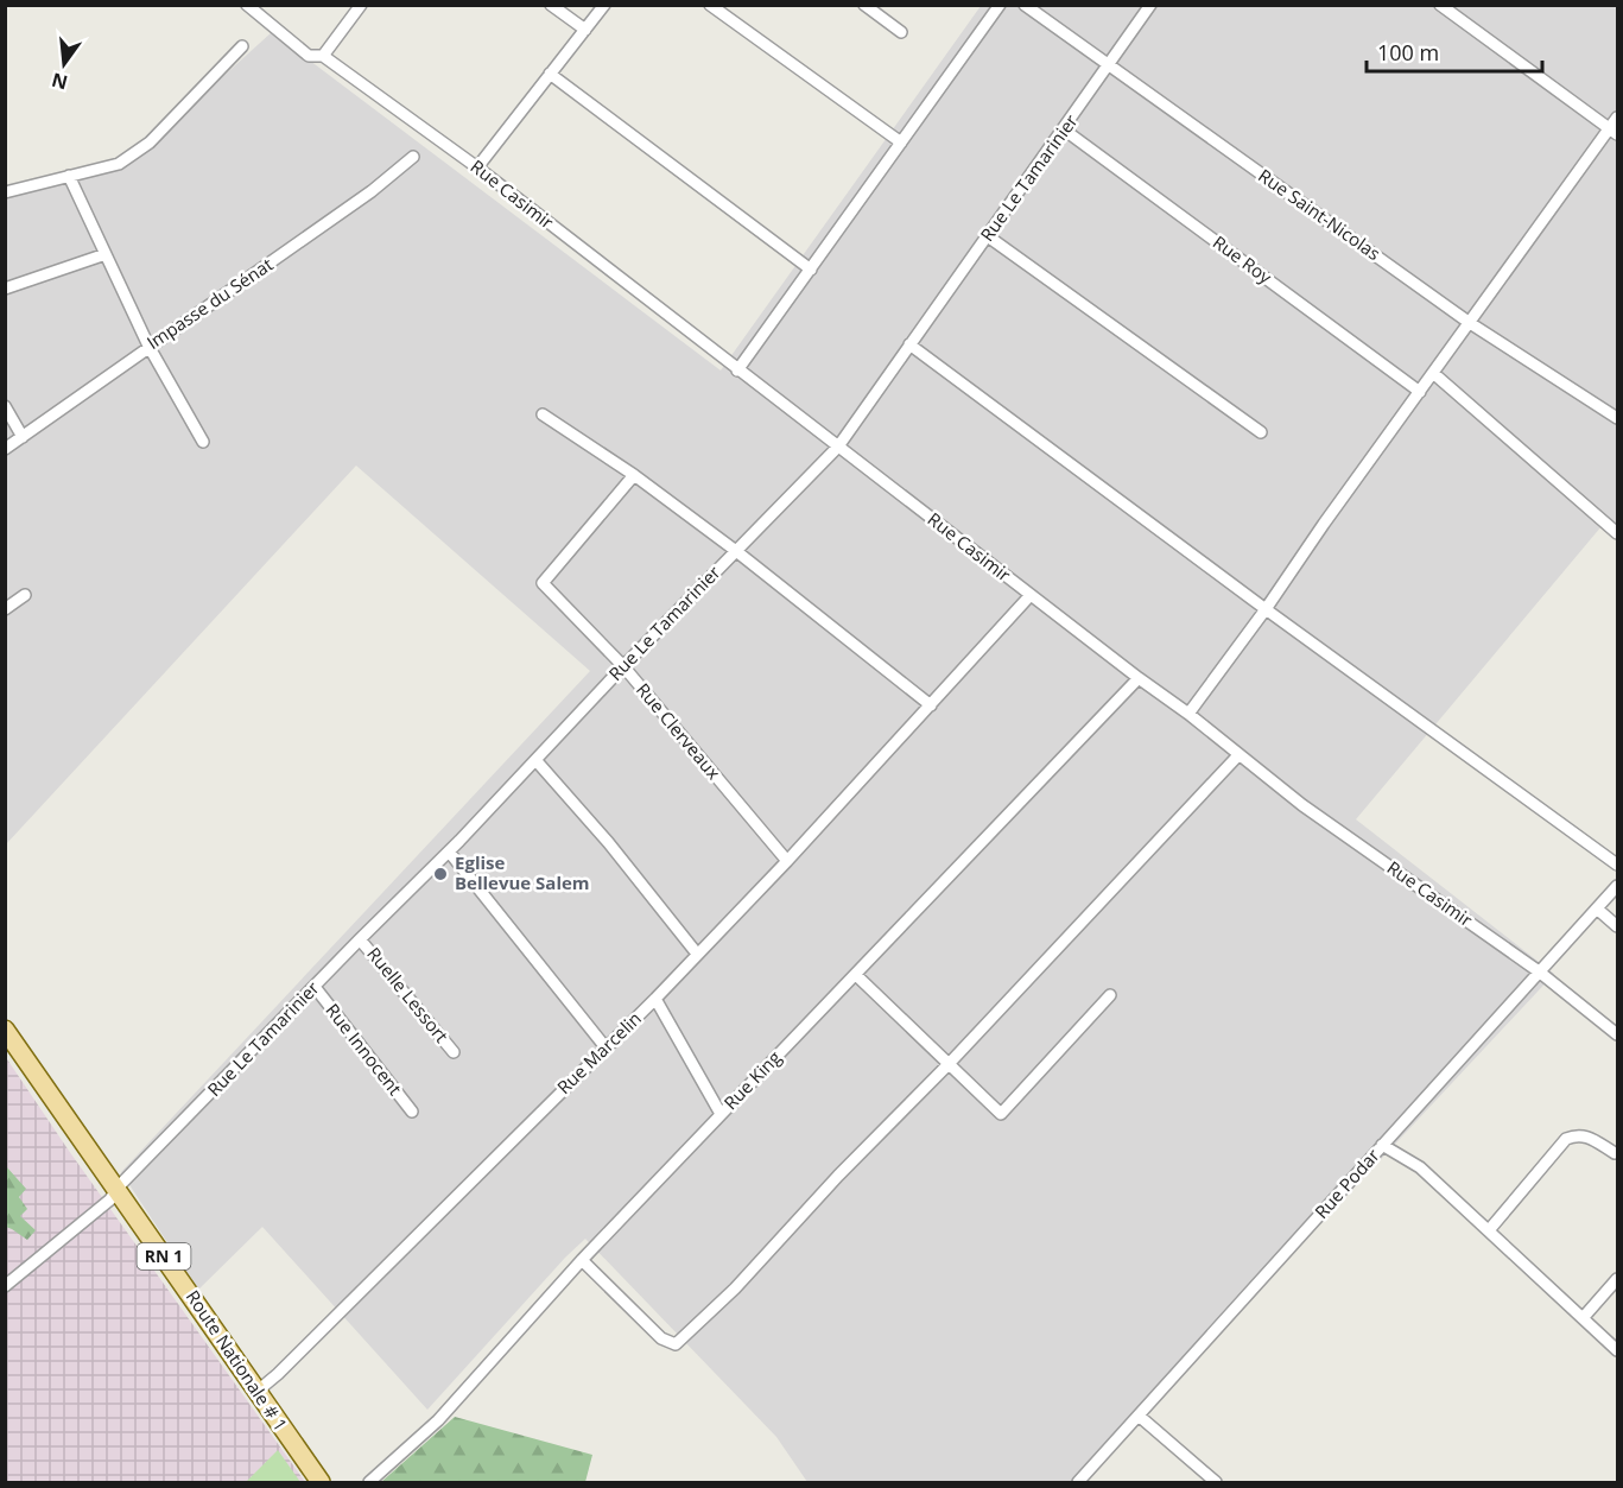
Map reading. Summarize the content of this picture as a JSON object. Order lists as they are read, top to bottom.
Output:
{
  "streets": {
    "main road": ["RN 1", "Route Nationale # 1"],
    "street": [
      "Rue Le Tamarinier",
      "Rue Casimir",
      "Rue Saint-Nicolas",
      "Rue Roy",
      "Impasse du Sénat",
      "Rue Clerveaux",
      "Ruelle Lessort",
      "Rue Innocent",
      "Rue Marcelin",
      "Rue King",
      "Rue Podar"
    ]
  },
  "crossings": [
    ["Rue Le Tamarinier", "Rue Casimir"],
    ["Rue Le Tamarinier", "Rue Saint-Nicolas"],
    ["Rue Le Tamarinier", "Rue Roy"],
    ["Rue Le Tamarinier", "Rue Clerveaux"],
    ["Rue Le Tamarinier", "Ruelle Lessort"],
    ["Rue Le Tamarinier", "Rue Innocent"],
    ["Rue Le Tamarinier", "Route Nationale # 1"],
    ["Rue Casimir", "Rue Marcelin"],
    ["Rue Casimir", "Rue King"],
    ["Rue Casimir", "Rue Podar"],
    ["Rue Clerveaux", "Rue Marcelin"],
    ["Rue Marcelin", "Route Nationale # 1"]
  ],
  "places": ["Eglise Bellevue Salem"],
  "scale_bar": "100 m",
  "north": "bottom"
}
